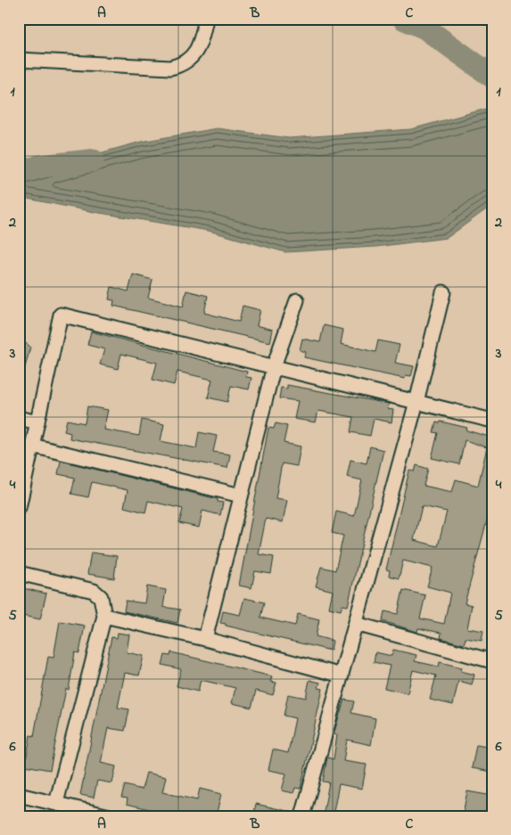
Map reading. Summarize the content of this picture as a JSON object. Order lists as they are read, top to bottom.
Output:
{
  "grid": {
    "columns": ["A", "B", "C"],
    "rows": [
      "1",
      "2",
      "3",
      "4",
      "5",
      "6"
    ]
  }
}
